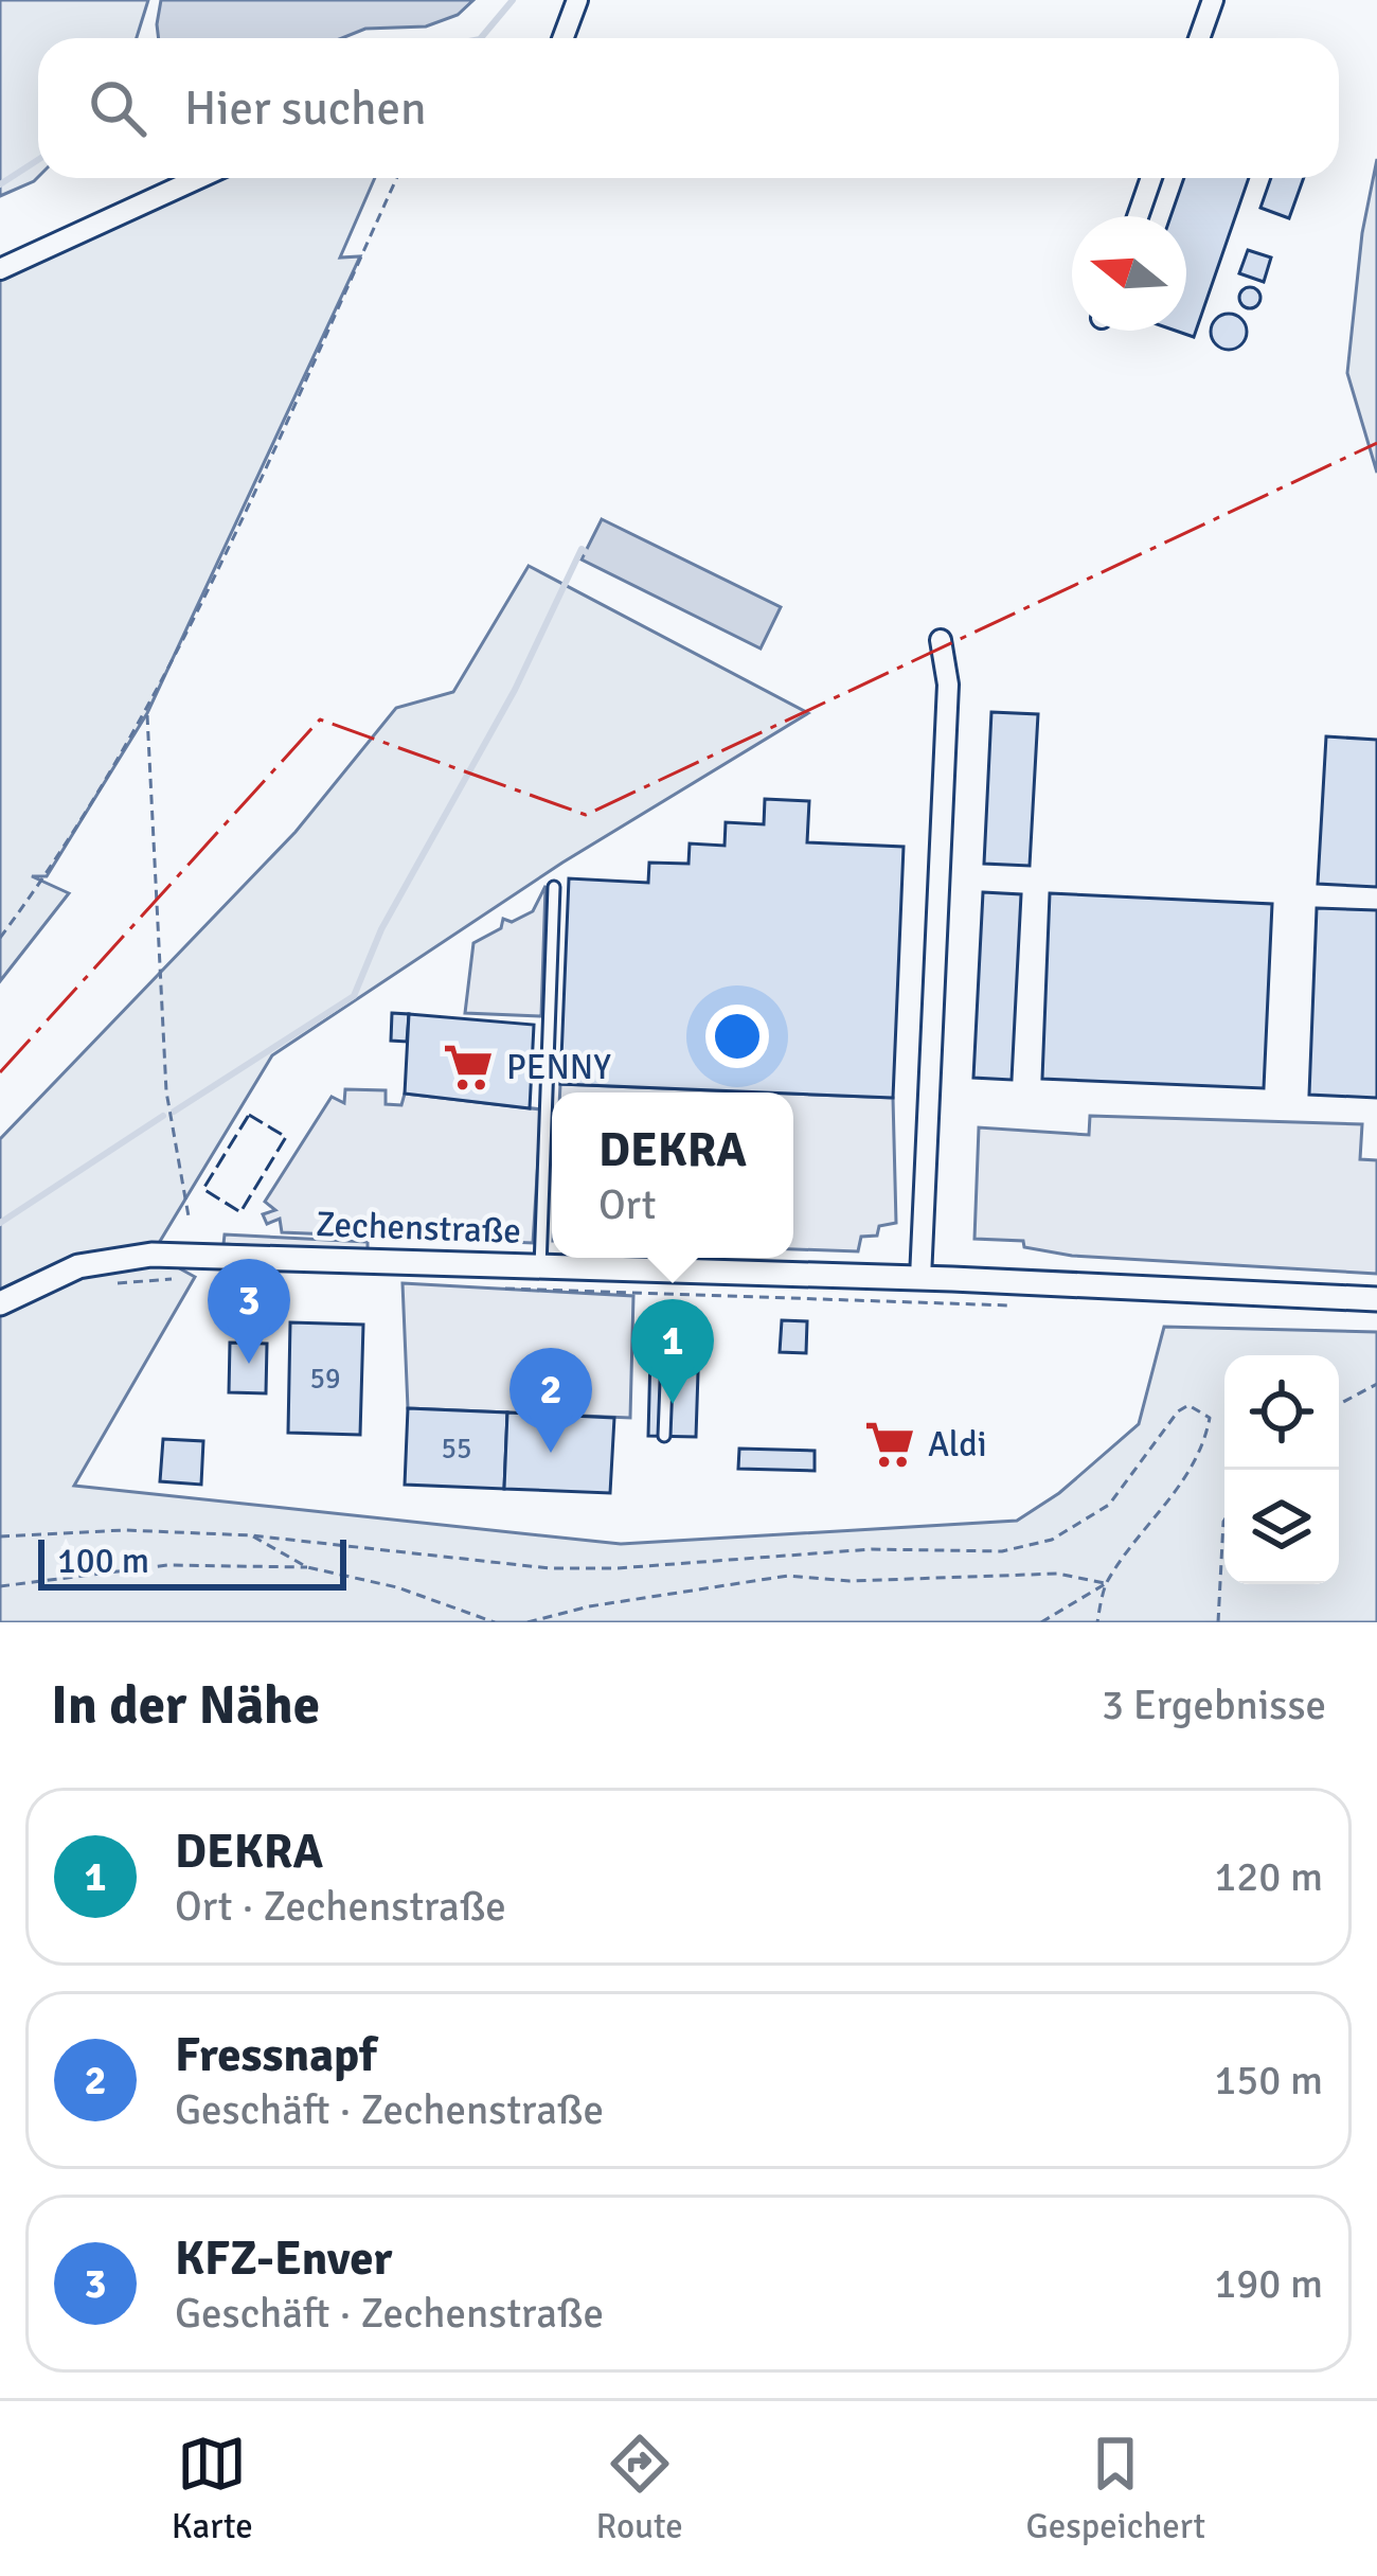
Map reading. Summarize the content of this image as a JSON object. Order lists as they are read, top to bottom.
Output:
{
  "streets": {
    "street": ["Zechenstraße"]
  },
  "places": {
    "supermarket": ["PENNY", "Aldi"]
  },
  "house_numbers": ["59", "55"],
  "scale_bar": "100 m",
  "north": "left",
  "page": {
    "search": "Hier suchen",
    "popup": ["DEKRA", "Ort"],
    "pins": ["3", "1", "2"],
    "scale": "100 m",
    "heading": ["In der Nähe", "3 Ergebnisse"],
    "list": [
      {
        "mark": "1",
        "name": "DEKRA",
        "note": "Ort · Zechenstraße",
        "value": "120 m"
      },
      {
        "mark": "2",
        "name": "Fressnapf",
        "note": "Geschäft · Zechenstraße",
        "value": "150 m"
      },
      {
        "mark": "3",
        "name": "KFZ-Enver",
        "note": "Geschäft · Zechenstraße",
        "value": "190 m"
      }
    ],
    "nav": ["Karte", "Route", "Gespeichert"]
  }
}
